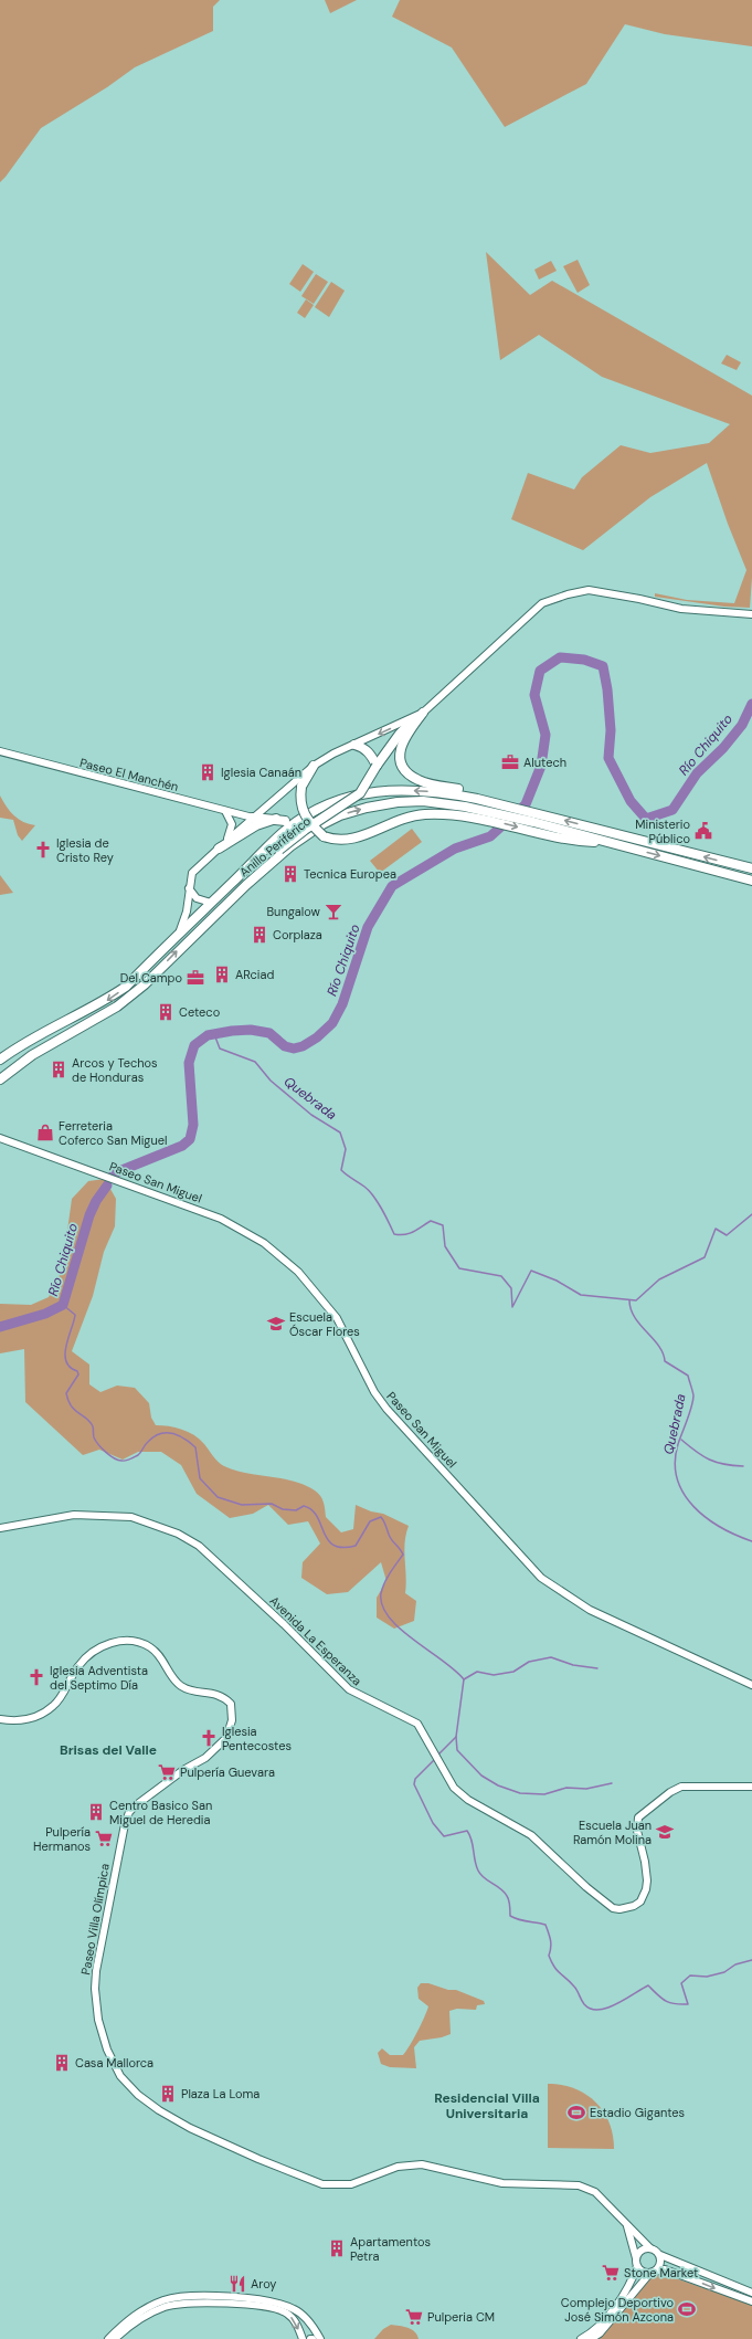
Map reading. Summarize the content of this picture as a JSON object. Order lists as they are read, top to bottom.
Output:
{
  "streets": {
    "highway": ["Anillo Periférico"],
    "main road": [
      "Paseo El Manchén",
      "Paseo San Miguel",
      "Avenida La Esperanza",
      "Paseo Villa Olímpica"
    ]
  },
  "districts": ["Brisas del Valle", "Residencial Villa Universitaria"],
  "water": ["Río Chiquito", "Quebrada"],
  "places": {
    "office": ["Alutech", "Del Campo"],
    "building": [
      "Iglesia Canaán",
      "Tecnica Europea",
      "Corplaza",
      "ARciad",
      "Ceteco",
      "Arcos y Techos de Honduras",
      "Centro Basico San Miguel de Heredia",
      "Casa Mallorca",
      "Plaza La Loma",
      "Apartamentos Petra"
    ],
    "public building": ["Ministerio Público"],
    "church": ["Iglesia de Cristo Rey", "Iglesia Adventista del Septimo Día", "Iglesia Pentecostes"],
    "bar": ["Bungalow"],
    "shop": ["Ferreteria Coferco San Miguel"],
    "school or university": ["Escuela Óscar Flores", "Escuela Juan Ramón Molina"],
    "supermarket": [
      "Pulpería Guevara",
      "Pulpería Hermanos",
      "Stone Market",
      "Pulperia CM"
    ],
    "sports": ["Estadio Gigantes", "Complejo Deportivo José Simón Azcona"],
    "restaurant": ["Aroy"]
  }
}
